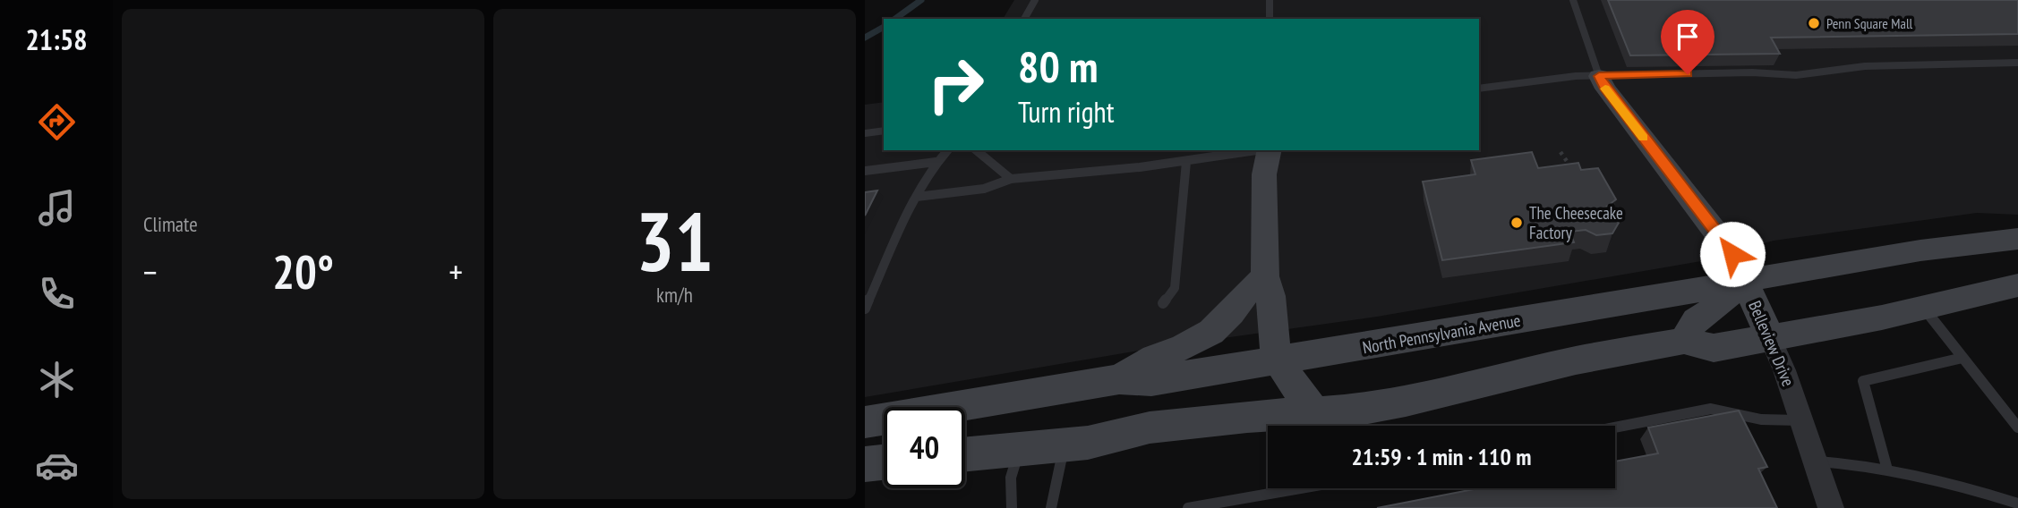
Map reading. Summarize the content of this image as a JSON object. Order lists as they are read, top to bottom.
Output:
{
  "streets": {
    "main road": ["North Pennsylvania Avenue", "Belleview Drive"]
  },
  "crossings": [
    ["North Pennsylvania Avenue", "Belleview Drive"]
  ],
  "places": ["Penn Square Mall", "The Cheesecake Factory"],
  "page": {
    "tabs": "21:58",
    "tile": [
      "Climate",
      ["31", "km/h"]
    ],
    "turn": ["80 m", "Turn right"],
    "heat": ["−", "20°", "+"],
    "limit": "40",
    "trip": "21:59 · 1 min · 110 m"
  }
}
